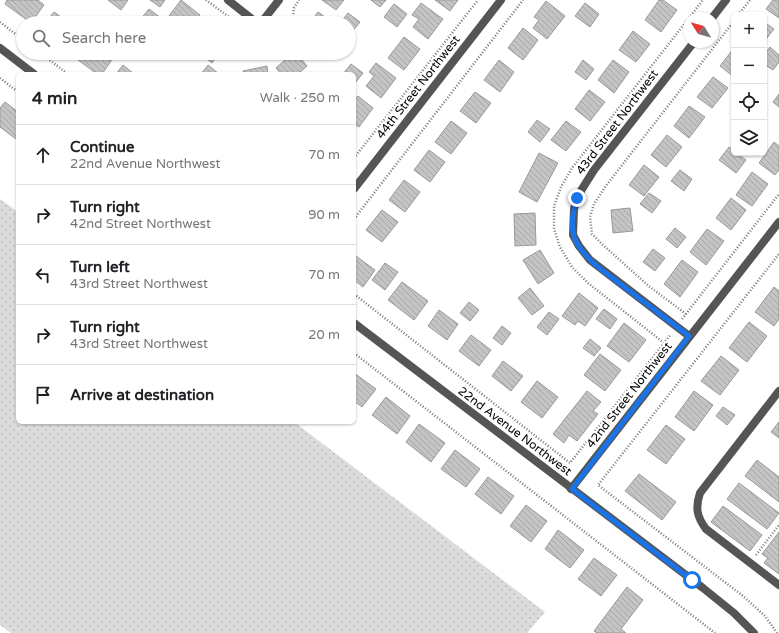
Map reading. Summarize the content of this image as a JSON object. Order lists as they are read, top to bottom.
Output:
{
  "streets": {
    "street": [
      "44th Street Northwest",
      "43rd Street Northwest",
      "42nd Street Northwest",
      "22nd Avenue Northwest"
    ]
  },
  "crossings": [
    ["43rd Street Northwest", "42nd Street Northwest"],
    ["42nd Street Northwest", "22nd Avenue Northwest"]
  ],
  "north": "top left",
  "page": {
    "map_buttons": ["+", "−"],
    "search": "Search here",
    "heading": ["4 min", "Walk · 250 m"],
    "list": [
      ["Continue", "22nd Avenue Northwest", "70 m"],
      ["Turn right", "42nd Street Northwest", "90 m"],
      ["Turn left", "43rd Street Northwest", "70 m"],
      ["Turn right", "43rd Street Northwest", "20 m"],
      "Arrive at destination"
    ]
  }
}
